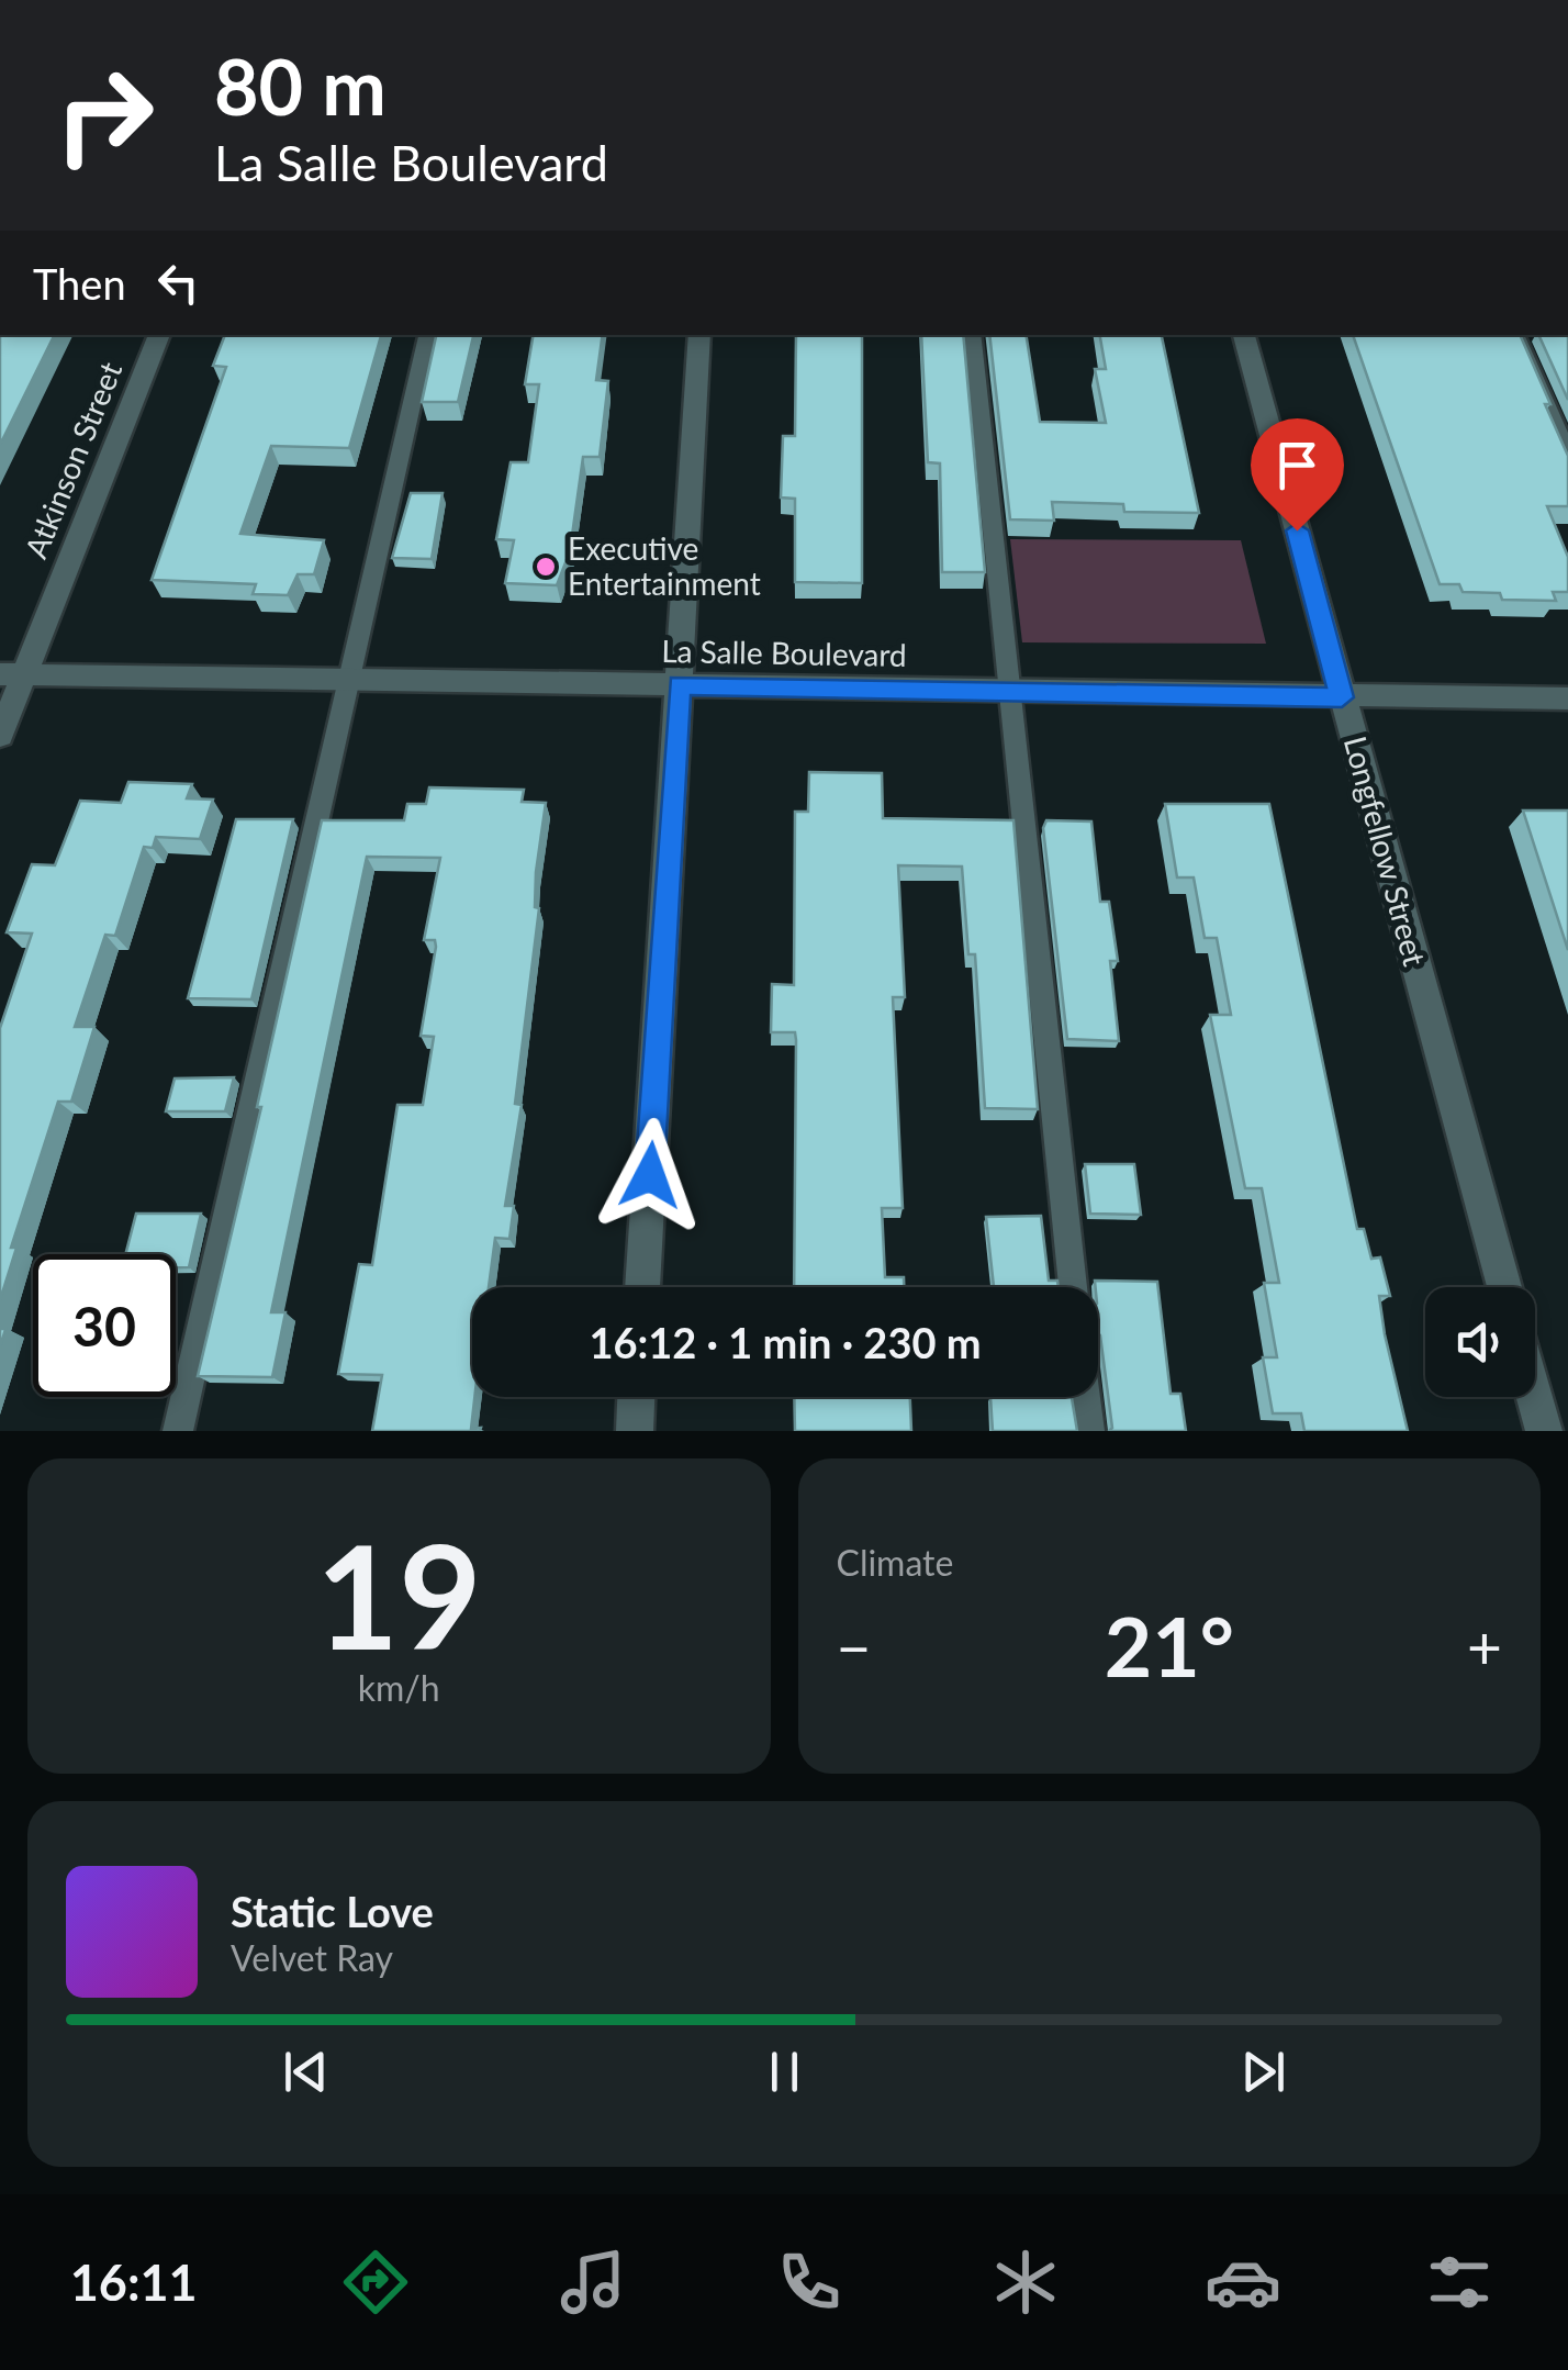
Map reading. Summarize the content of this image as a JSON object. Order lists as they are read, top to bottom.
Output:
{
  "streets": {
    "street": ["Atkinson Street", "La Salle Boulevard", "Longfellow Street"]
  },
  "crossings": [
    ["Atkinson Street", "La Salle Boulevard"],
    ["La Salle Boulevard", "Longfellow Street"]
  ],
  "places": ["Executive Entertainment"],
  "page": {
    "turn": ["80 m", "La Salle Boulevard"],
    "then": "Then",
    "limit": "30",
    "trip": "16:12 · 1 min · 230 m",
    "tile": [
      ["19", "km/h"],
      "Climate"
    ],
    "heat": ["−", "21°", "+"],
    "song": ["Static Love", "Velvet Ray"],
    "tabs": "16:11"
  }
}
